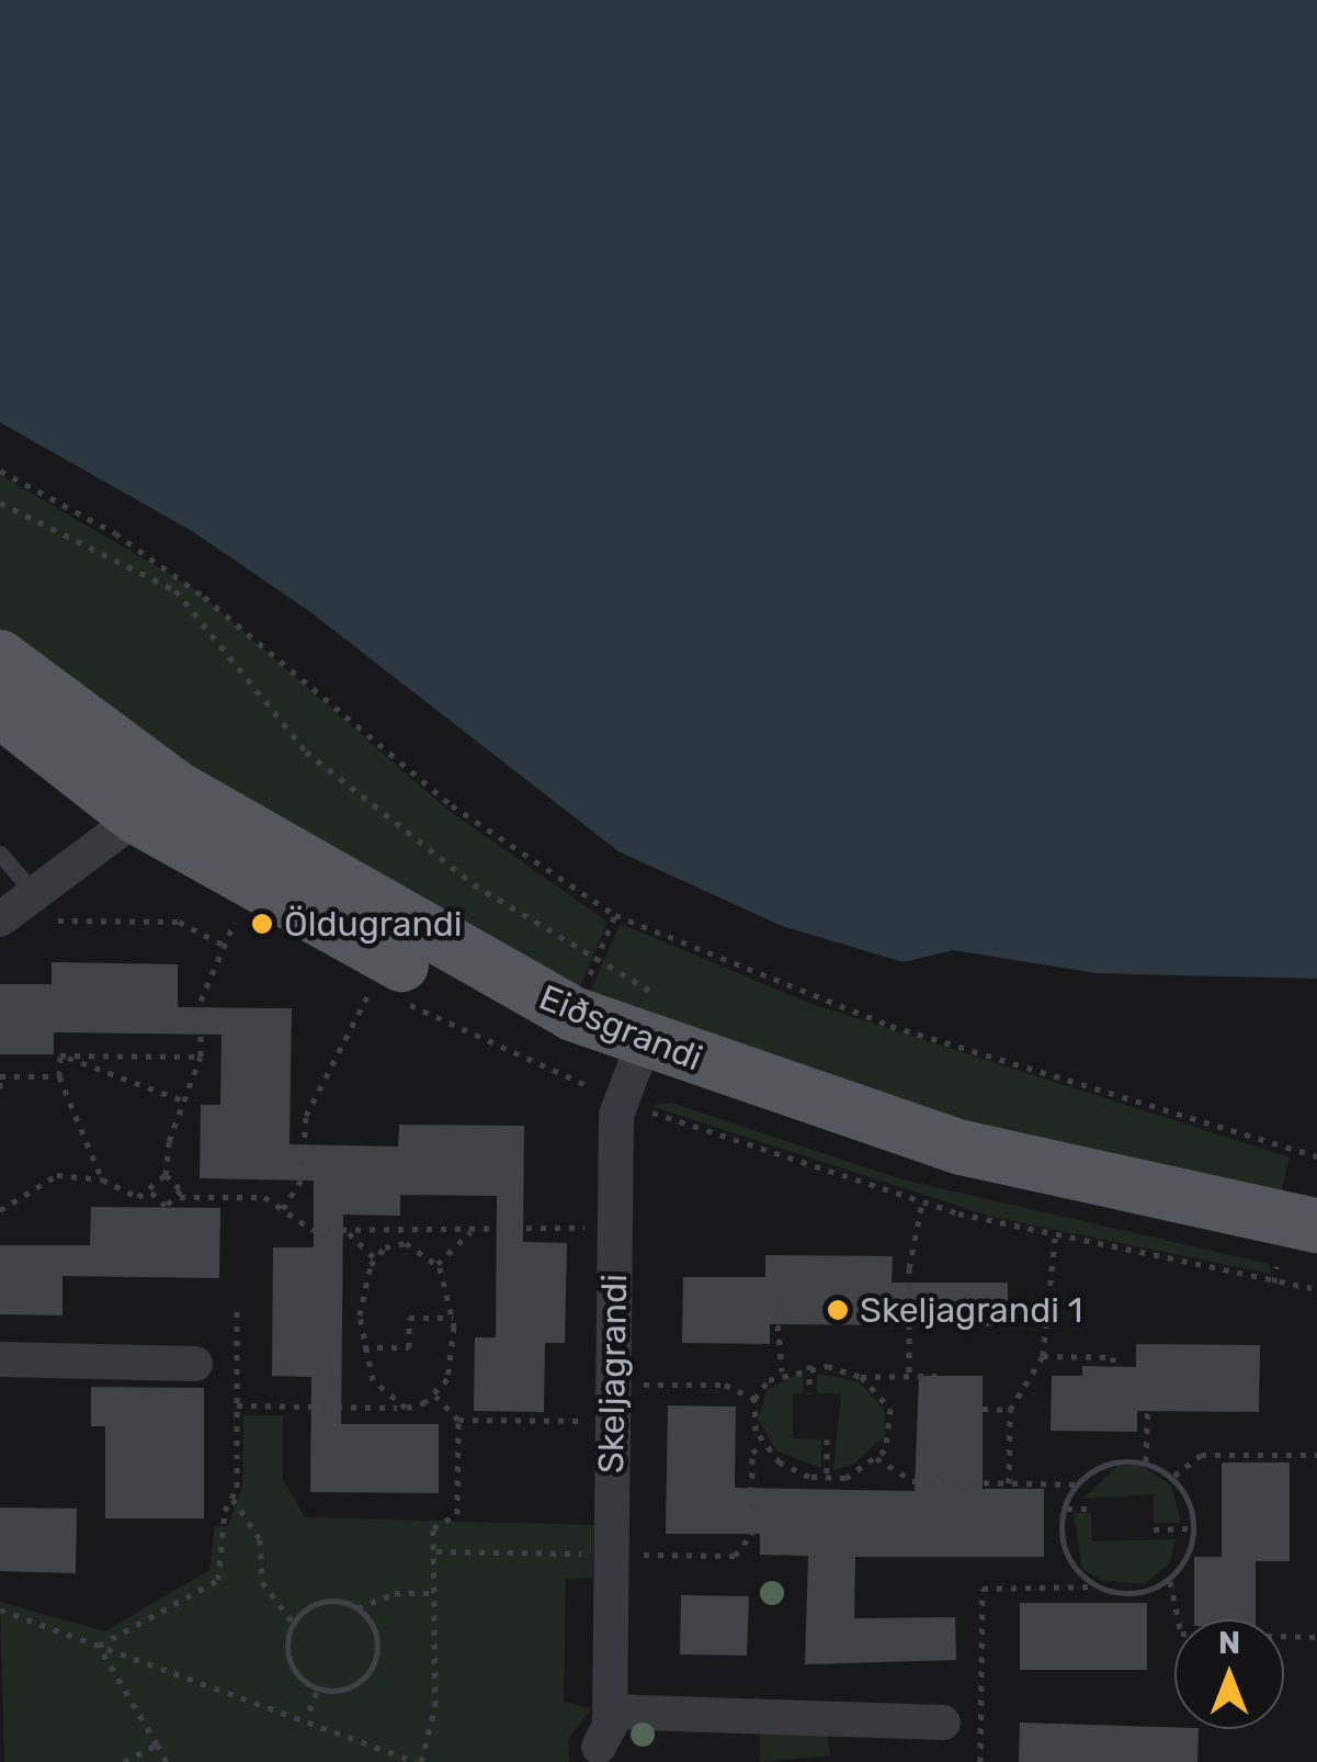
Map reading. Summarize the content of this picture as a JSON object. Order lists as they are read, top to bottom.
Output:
{
  "streets": {
    "main road": ["Eiðsgrandi"],
    "street": ["Skeljagrandi"]
  },
  "crossings": [
    ["Eiðsgrandi", "Skeljagrandi"]
  ],
  "places": ["Öldugrandi", "Skeljagrandi 1"],
  "north": "top"
}
